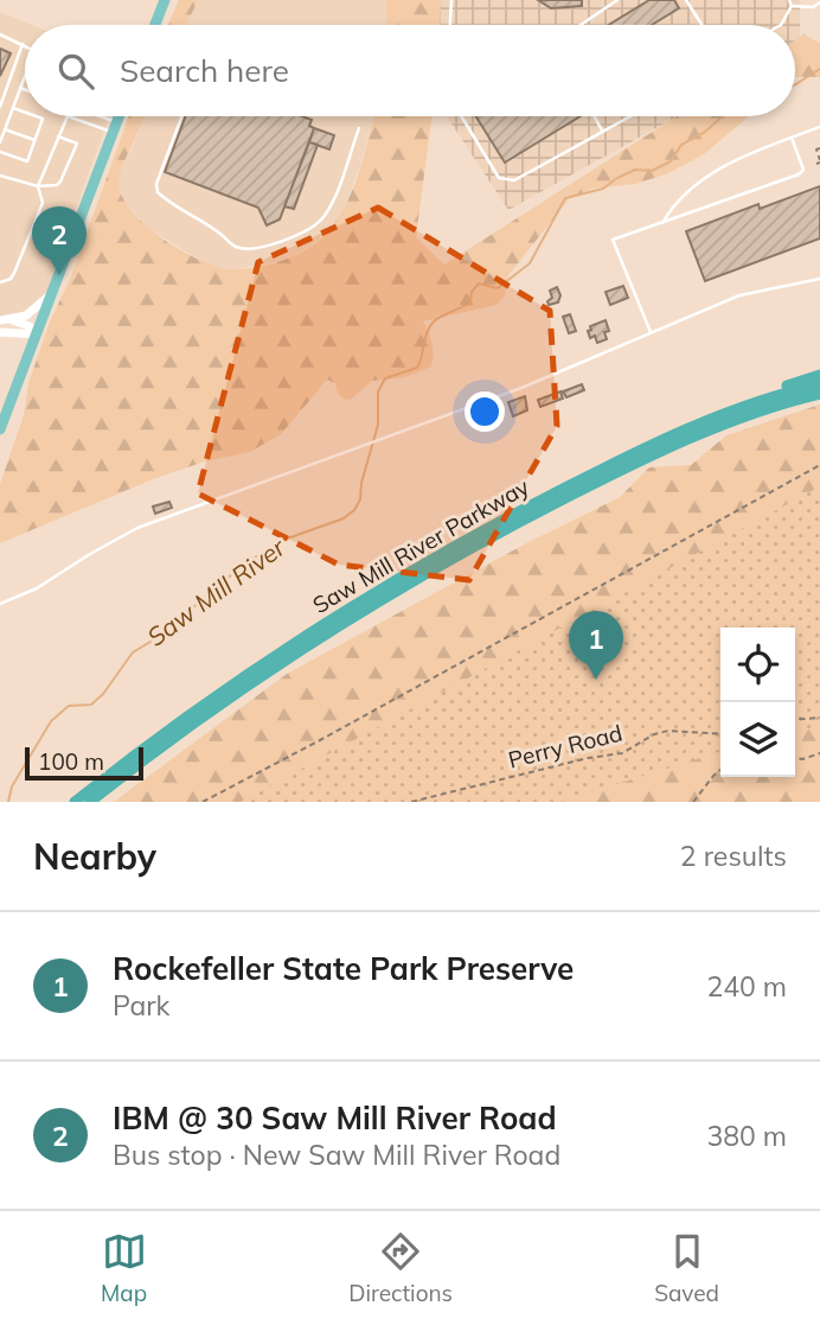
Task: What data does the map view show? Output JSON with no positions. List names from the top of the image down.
{
  "streets": {
    "highway": ["Saw Mill River Parkway"],
    "path": ["Perry Road"]
  },
  "water": ["Saw Mill River"],
  "scale_bar": "100 m",
  "page": {
    "search": "Search here",
    "pins": ["2", "1"],
    "scale": "100 m",
    "heading": ["Nearby", "2 results"],
    "list": [
      {
        "mark": "1",
        "name": "Rockefeller State Park Preserve",
        "note": "Park",
        "value": "240 m"
      },
      {
        "mark": "2",
        "name": "IBM @ 30 Saw Mill River Road",
        "note": "Bus stop · New Saw Mill River Road",
        "value": "380 m"
      }
    ],
    "nav": ["Map", "Directions", "Saved"]
  }
}
